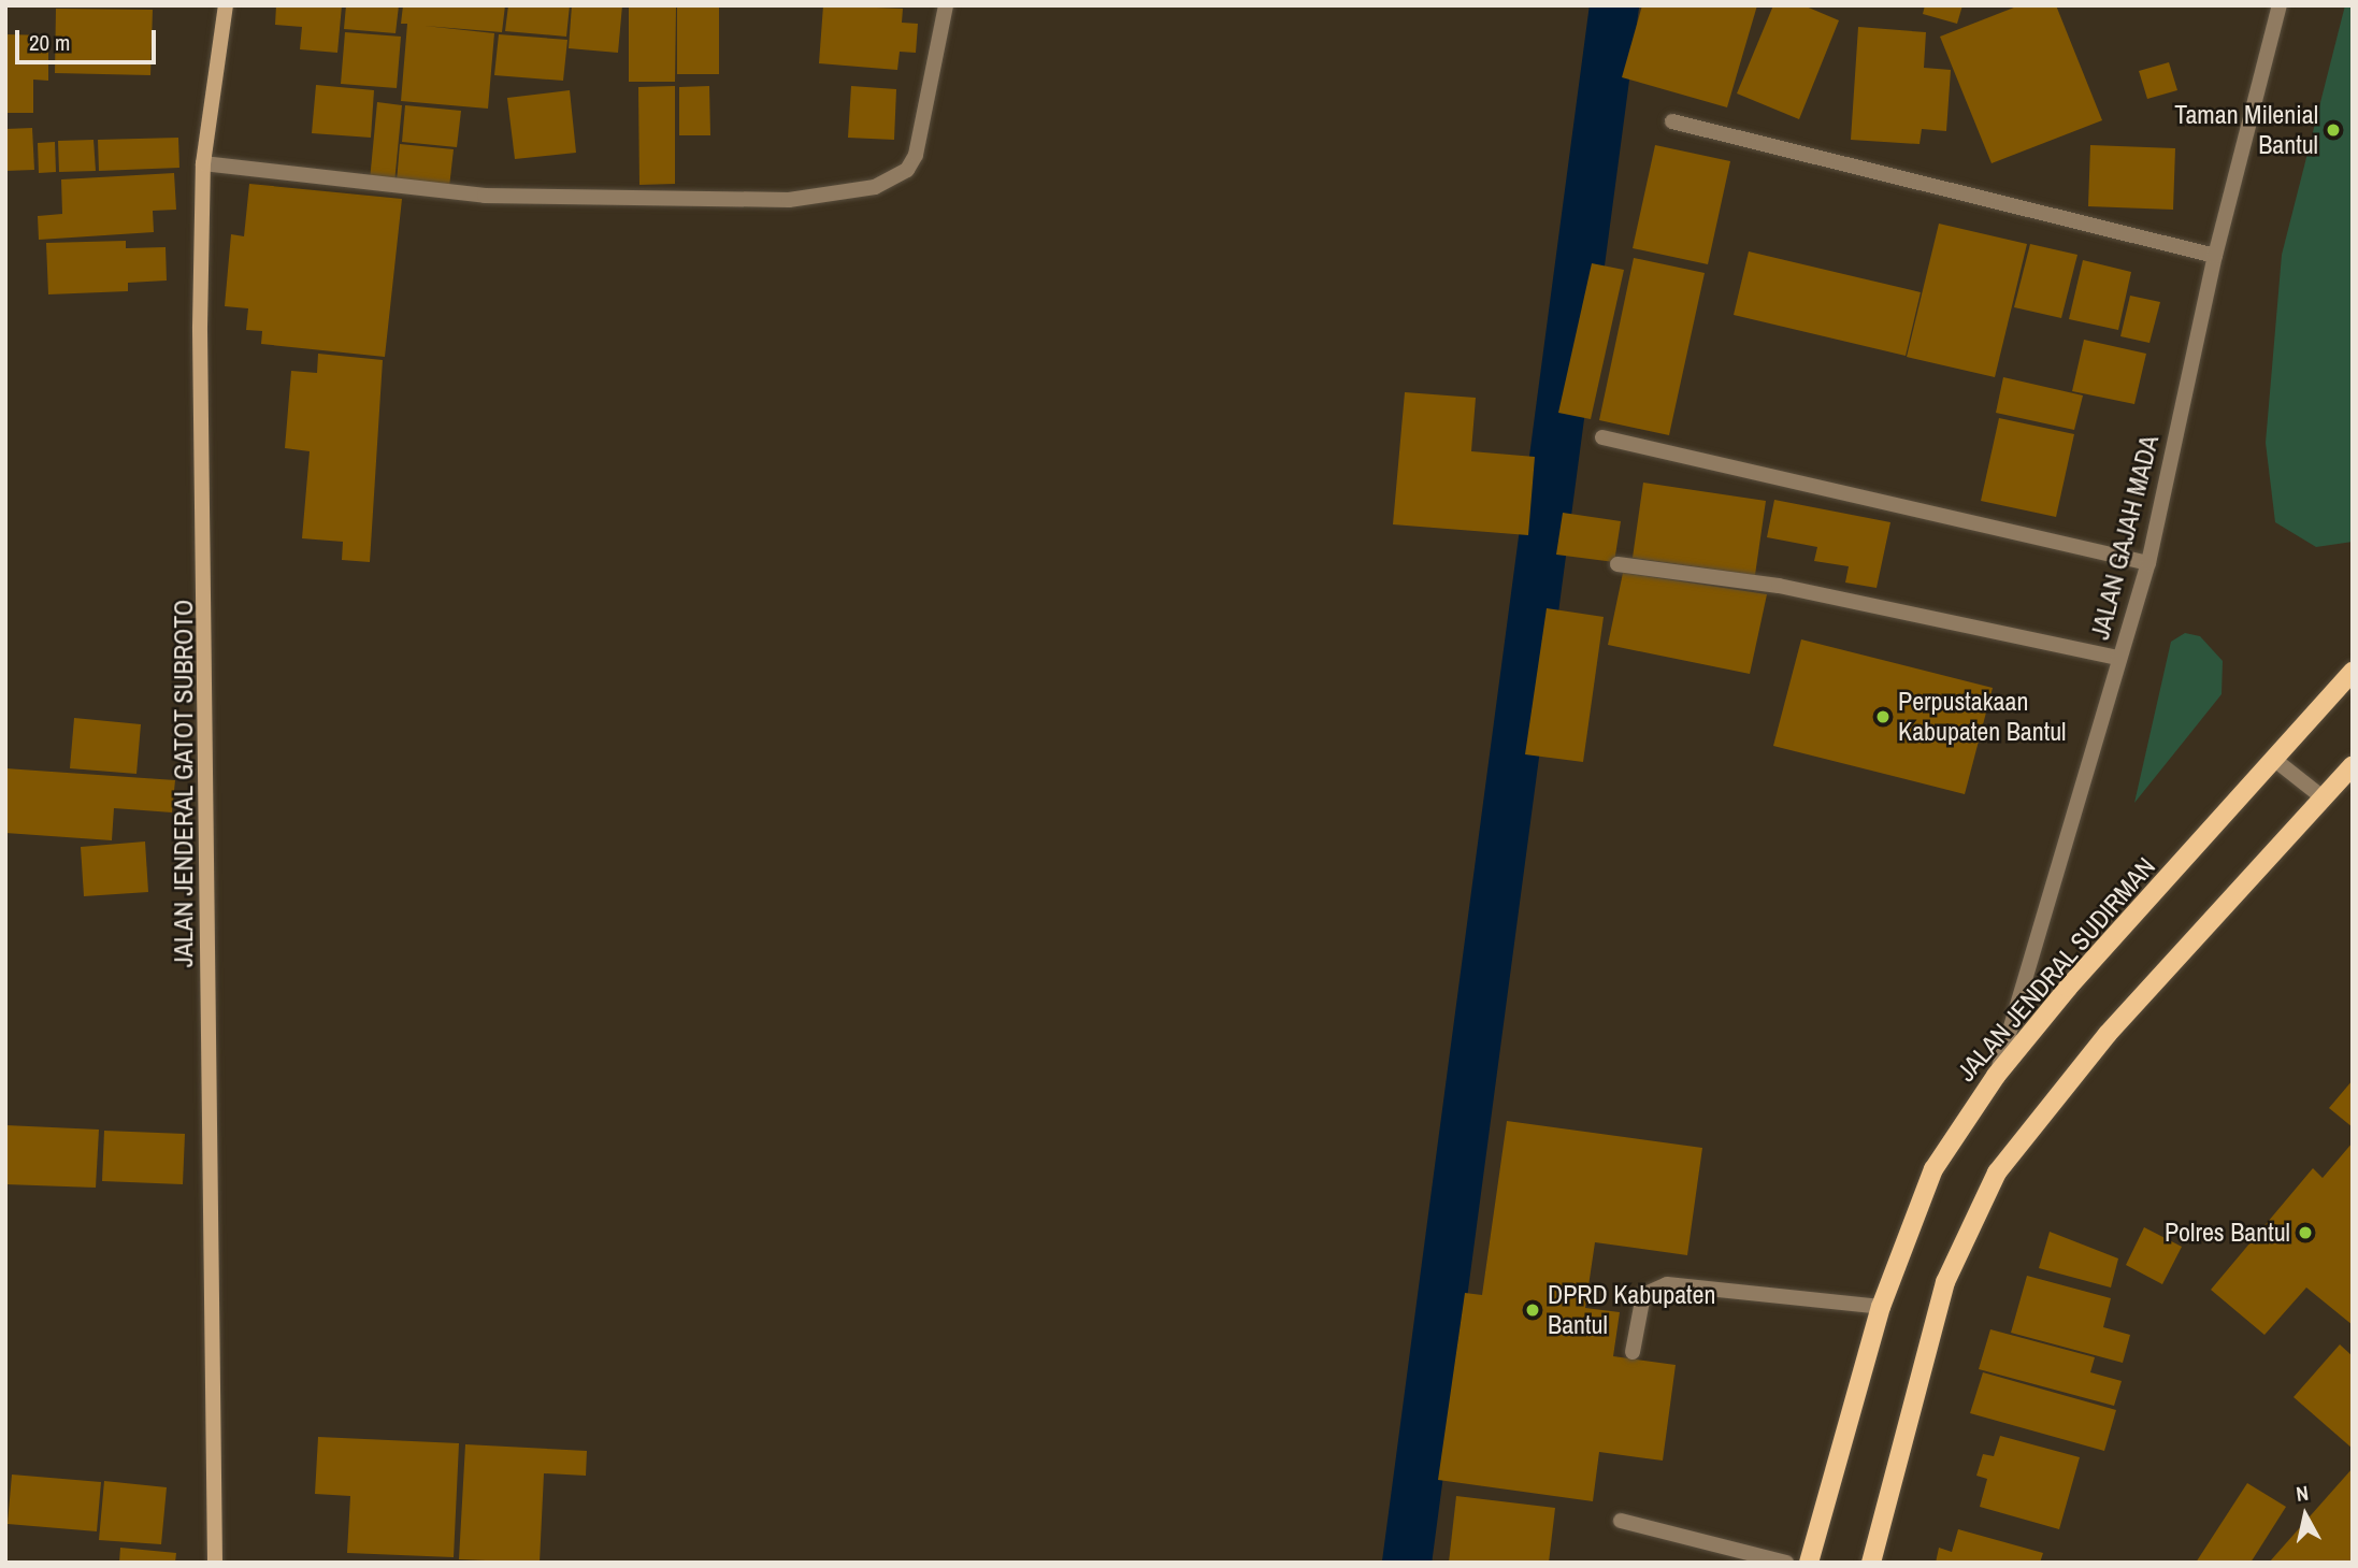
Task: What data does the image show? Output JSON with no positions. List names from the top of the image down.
{
  "streets": {
    "main road": ["JALAN JENDERAL GATOT SUBROTO", "JALAN JENDRAL SUDIRMAN"],
    "street": ["JALAN GAJAH MADA"]
  },
  "crossings": [
    ["JALAN GAJAH MADA", "JALAN JENDRAL SUDIRMAN"]
  ],
  "places": [
    "Taman Milenial Bantul",
    "Perpustakaan Kabupaten Bantul",
    "Polres Bantul",
    "DPRD Kabupaten Bantul"
  ],
  "scale_bar": "20 m",
  "north": "top"
}
